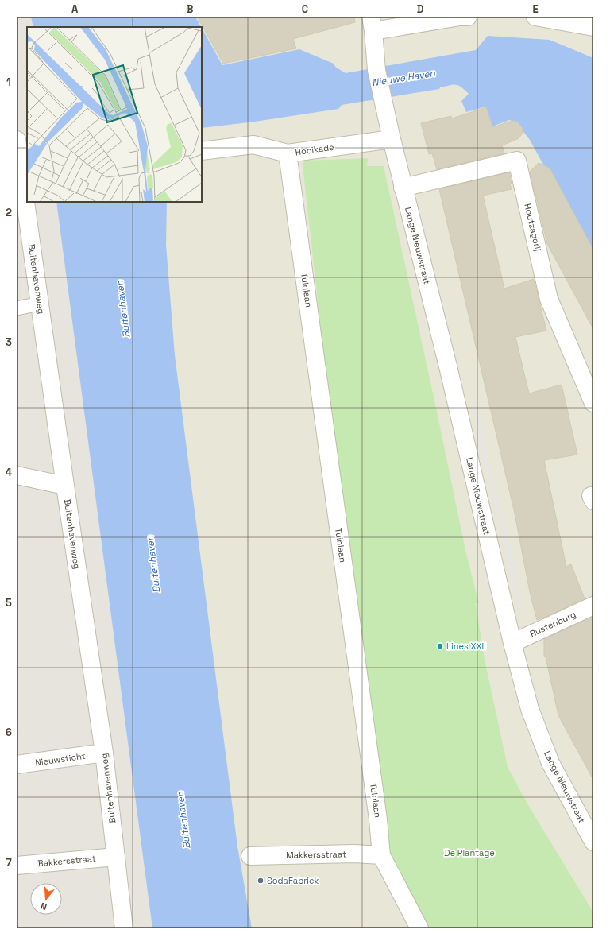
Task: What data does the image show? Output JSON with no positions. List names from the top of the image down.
{
  "streets": {
    "street": [
      "Hooikade",
      "Houtzagerij",
      "Lange Nieuwstraat",
      "Buitenhavenweg",
      "Tuinlaan",
      "Rustenburg",
      "Nieuwsticht",
      "Makkersstraat",
      "Bakkersstraat"
    ]
  },
  "crossings": [
    ["Hooikade", "Lange Nieuwstraat"],
    ["Hooikade", "Tuinlaan"],
    ["Houtzagerij", "Lange Nieuwstraat"],
    ["Lange Nieuwstraat", "Rustenburg"],
    ["Buitenhavenweg", "Nieuwsticht"],
    ["Buitenhavenweg", "Bakkersstraat"],
    ["Tuinlaan", "Makkersstraat"]
  ],
  "water": ["Nieuwe Haven", "Buitenhaven"],
  "parks": ["De Plantage"],
  "places": ["Lines XXII", "SodaFabriek"],
  "north": "bottom",
  "grid": {
    "columns": [
      "A",
      "B",
      "C",
      "D",
      "E"
    ],
    "rows": [
      "1",
      "2",
      "3",
      "4",
      "5",
      "6",
      "7"
    ]
  }
}
